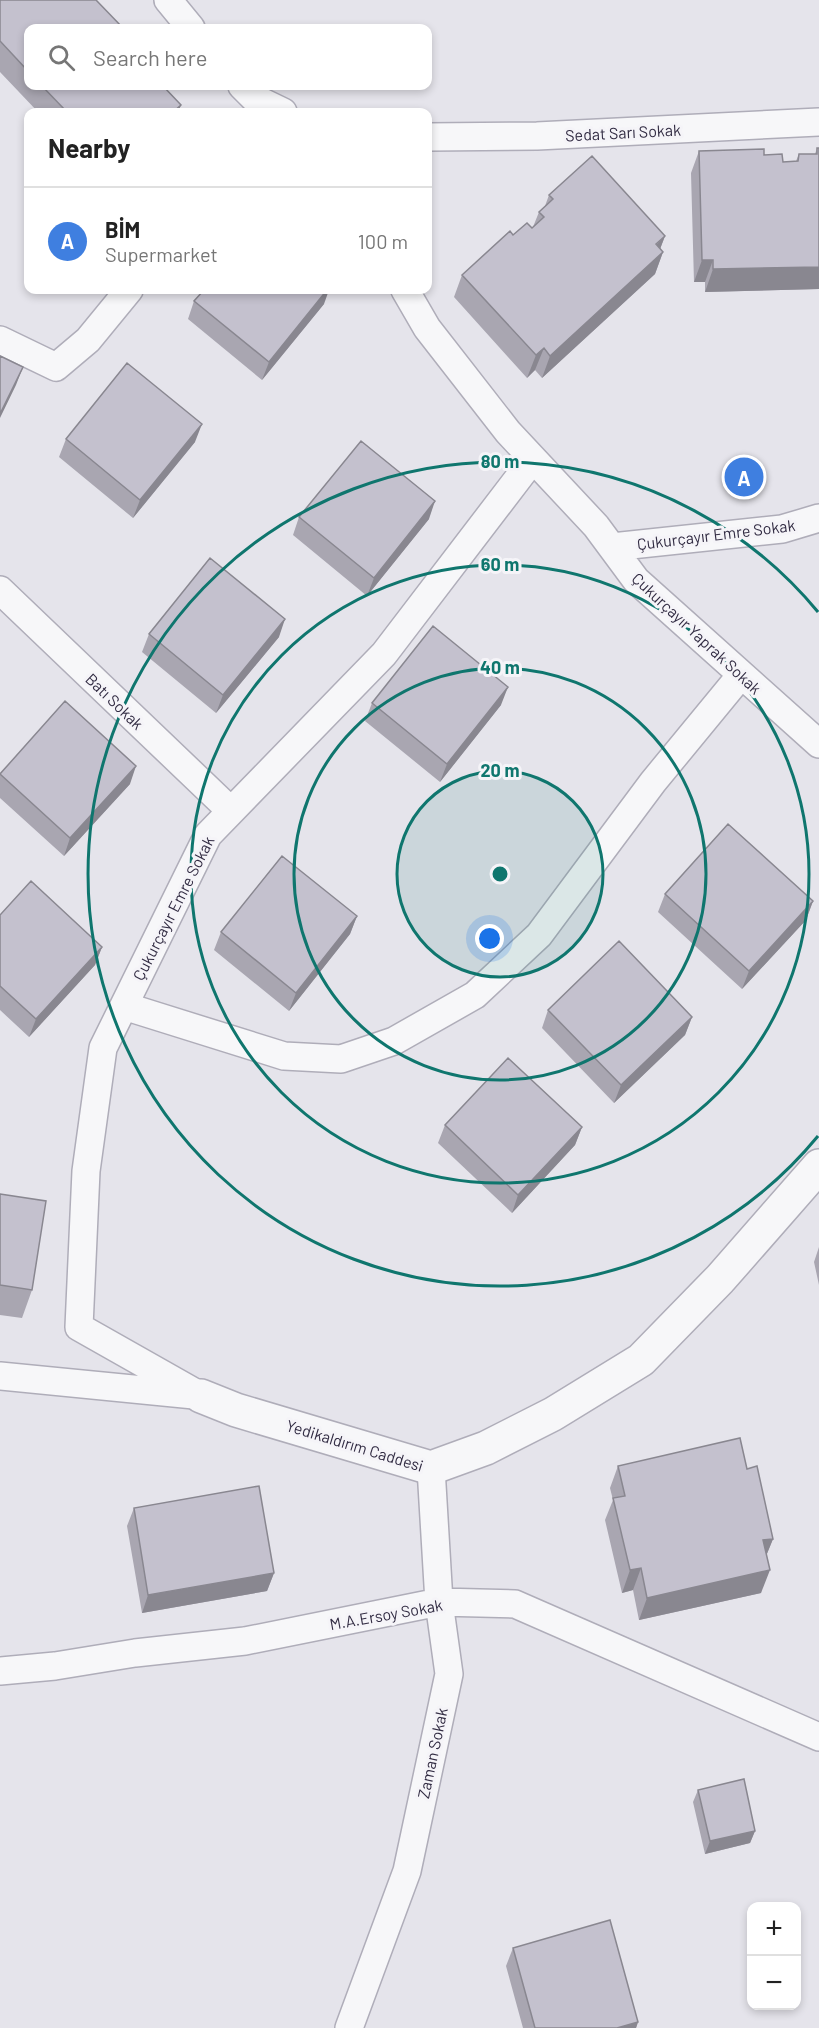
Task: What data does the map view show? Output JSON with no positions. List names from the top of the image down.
{
  "streets": {
    "street": [
      "Sedat Sarı Sokak",
      "Çukurçayır Emre Sokak",
      "Çukurçayır Yaprak Sokak",
      "Batı Sokak",
      "Yedikaldırım Caddesi",
      "M.A.Ersoy Sokak",
      "Zaman Sokak"
    ]
  },
  "crossings": [
    ["Çukurçayır Emre Sokak", "Çukurçayır Yaprak Sokak"],
    ["Çukurçayır Emre Sokak", "Batı Sokak"],
    ["Çukurçayır Emre Sokak", "Yedikaldırım Caddesi"],
    ["Yedikaldırım Caddesi", "Zaman Sokak"],
    ["M.A.Ersoy Sokak", "Zaman Sokak"]
  ],
  "page": {
    "search": "Search here",
    "heading": "Nearby",
    "list": [
      {
        "mark": "A",
        "name": "BİM",
        "note": "Supermarket",
        "value": "100 m"
      }
    ],
    "pins": "A",
    "map_buttons": ["+", "−"]
  },
  "rings": [
    "80 m",
    "60 m",
    "40 m",
    "20 m"
  ]
}
